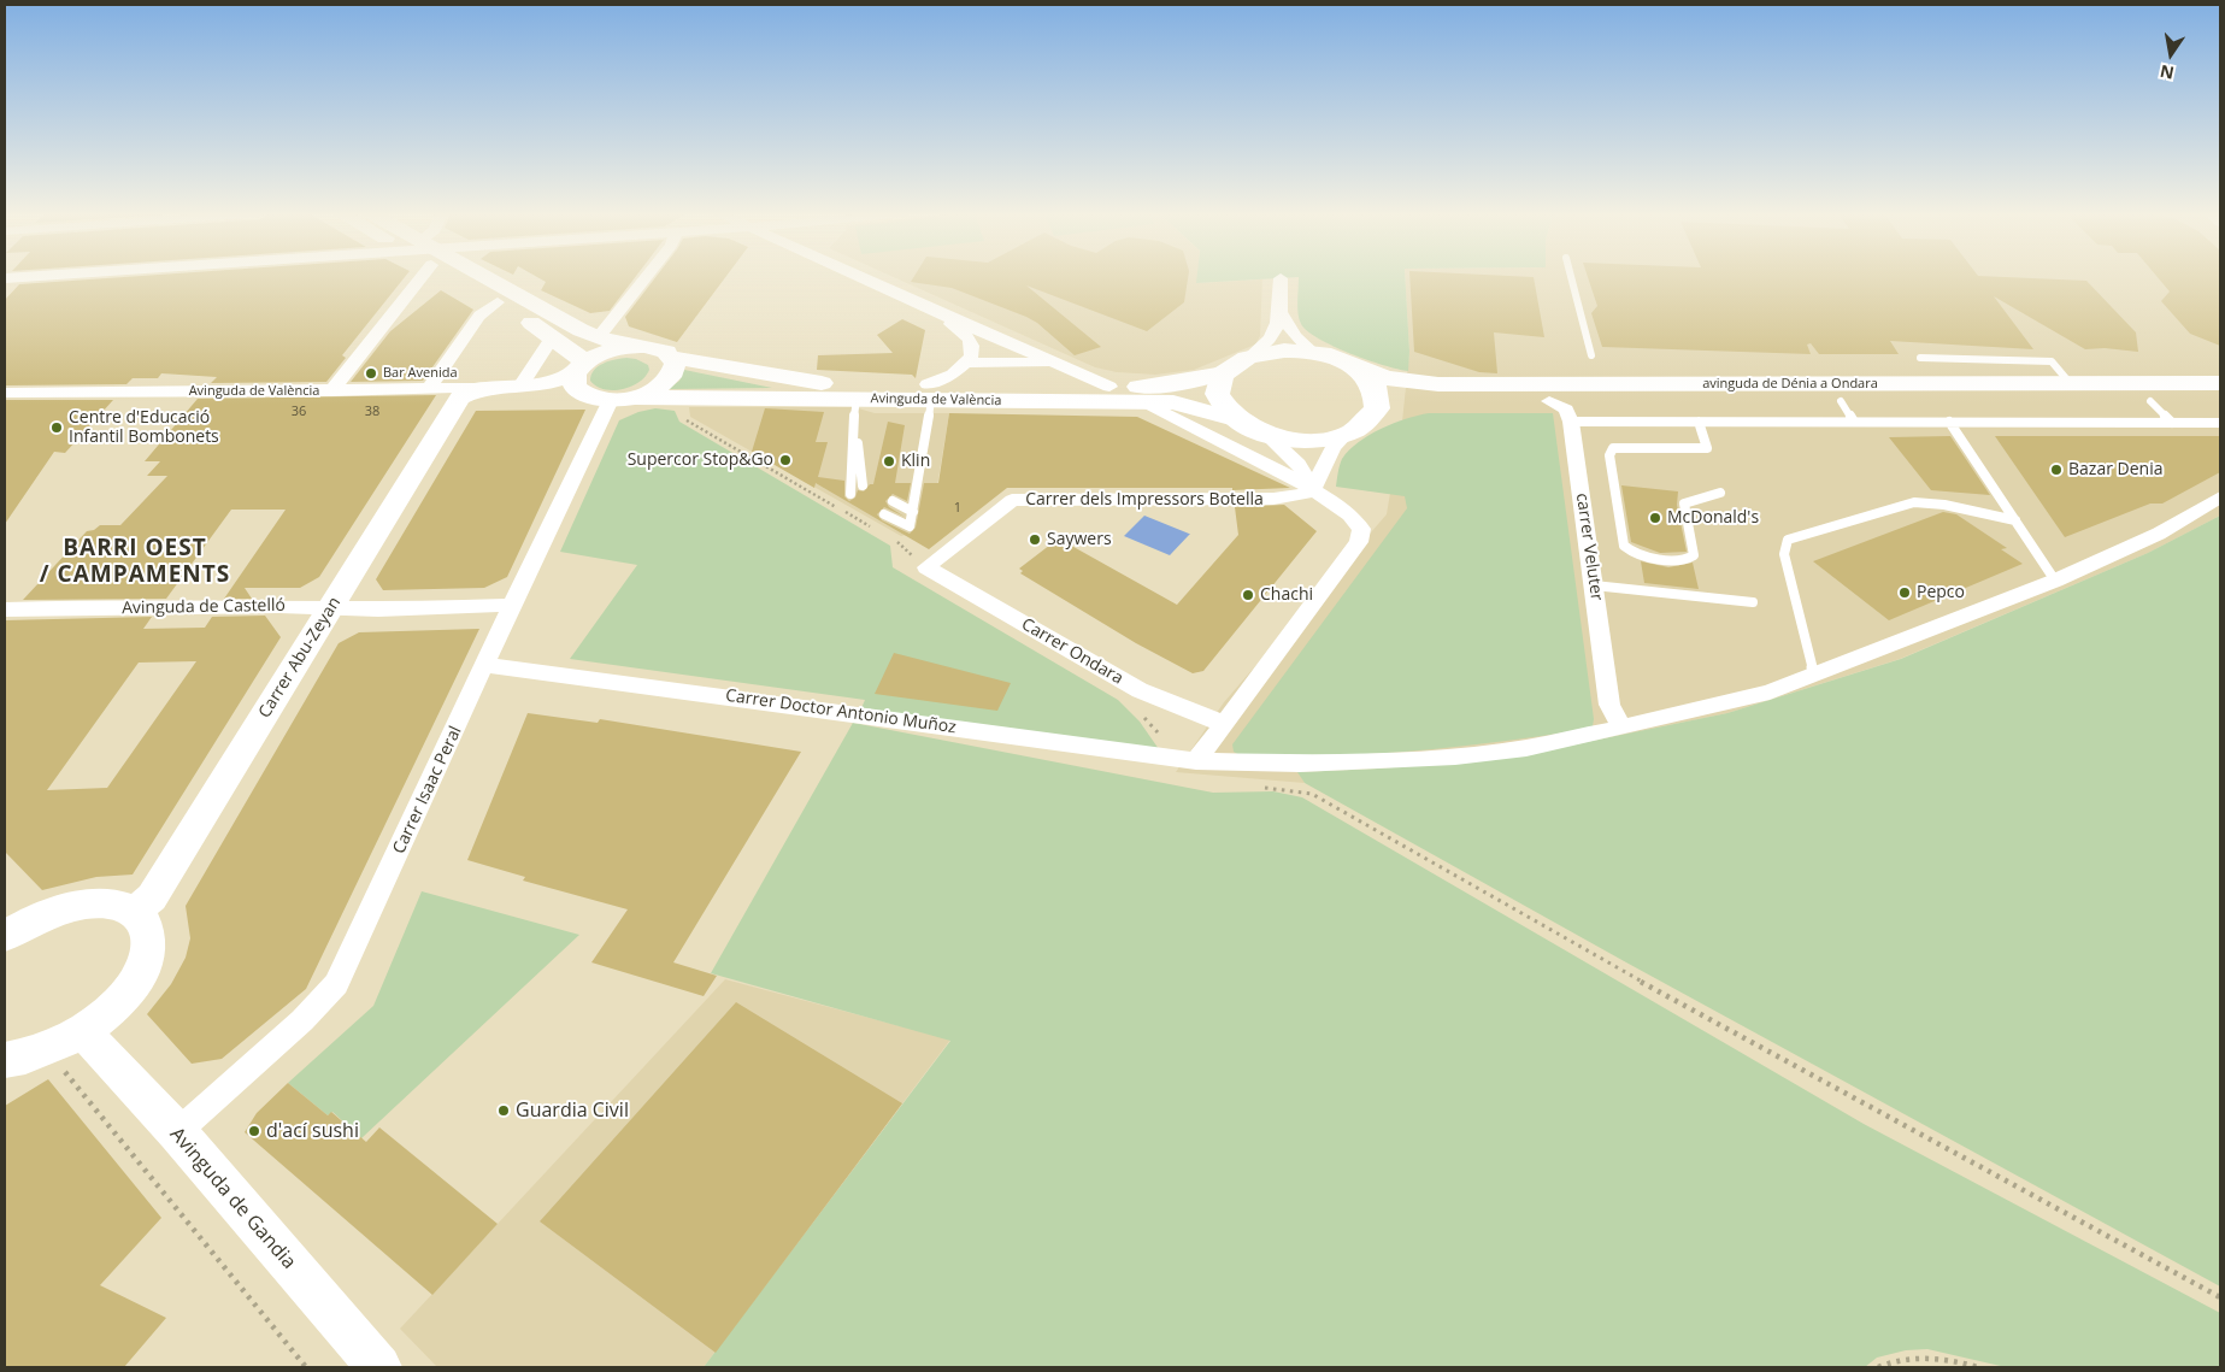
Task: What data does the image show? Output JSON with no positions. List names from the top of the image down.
{
  "streets": {
    "main road": [
      "avinguda de Dénia a Ondara",
      "Avinguda de València",
      "Carrer Abu-Zeyan",
      "Avinguda de Gandia"
    ],
    "street": [
      "Carrer dels Impressors Botella",
      "carrer Veluter",
      "Avinguda de Castelló",
      "Carrer Ondara",
      "Carrer Doctor Antonio Muñoz",
      "Carrer Isaac Peral"
    ]
  },
  "crossings": [
    ["avinguda de Dénia a Ondara", "Avinguda de València"],
    ["avinguda de Dénia a Ondara", "carrer Veluter"],
    ["Avinguda de València", "Carrer Abu-Zeyan"],
    ["Carrer dels Impressors Botella", "Carrer Ondara"],
    ["carrer Veluter", "Carrer Doctor Antonio Muñoz"],
    ["Avinguda de Castelló", "Carrer Abu-Zeyan"],
    ["Avinguda de Castelló", "Carrer Isaac Peral"],
    ["Carrer Doctor Antonio Muñoz", "Carrer Isaac Peral"],
    ["Carrer Isaac Peral", "Avinguda de Gandia"]
  ],
  "districts": ["BARRI OEST / CAMPAMENTS"],
  "places": [
    "Bar Avenida",
    "Centre d'Educació Infantil Bombonets",
    "Supercor Stop&Go",
    "Klin",
    "Bazar Denia",
    "McDonald's",
    "Saywers",
    "Pepco",
    "Chachi",
    "Guardia Civil",
    "d'ací sushi"
  ],
  "house_numbers": ["36", "38", "1"],
  "north": "bottom"
}
